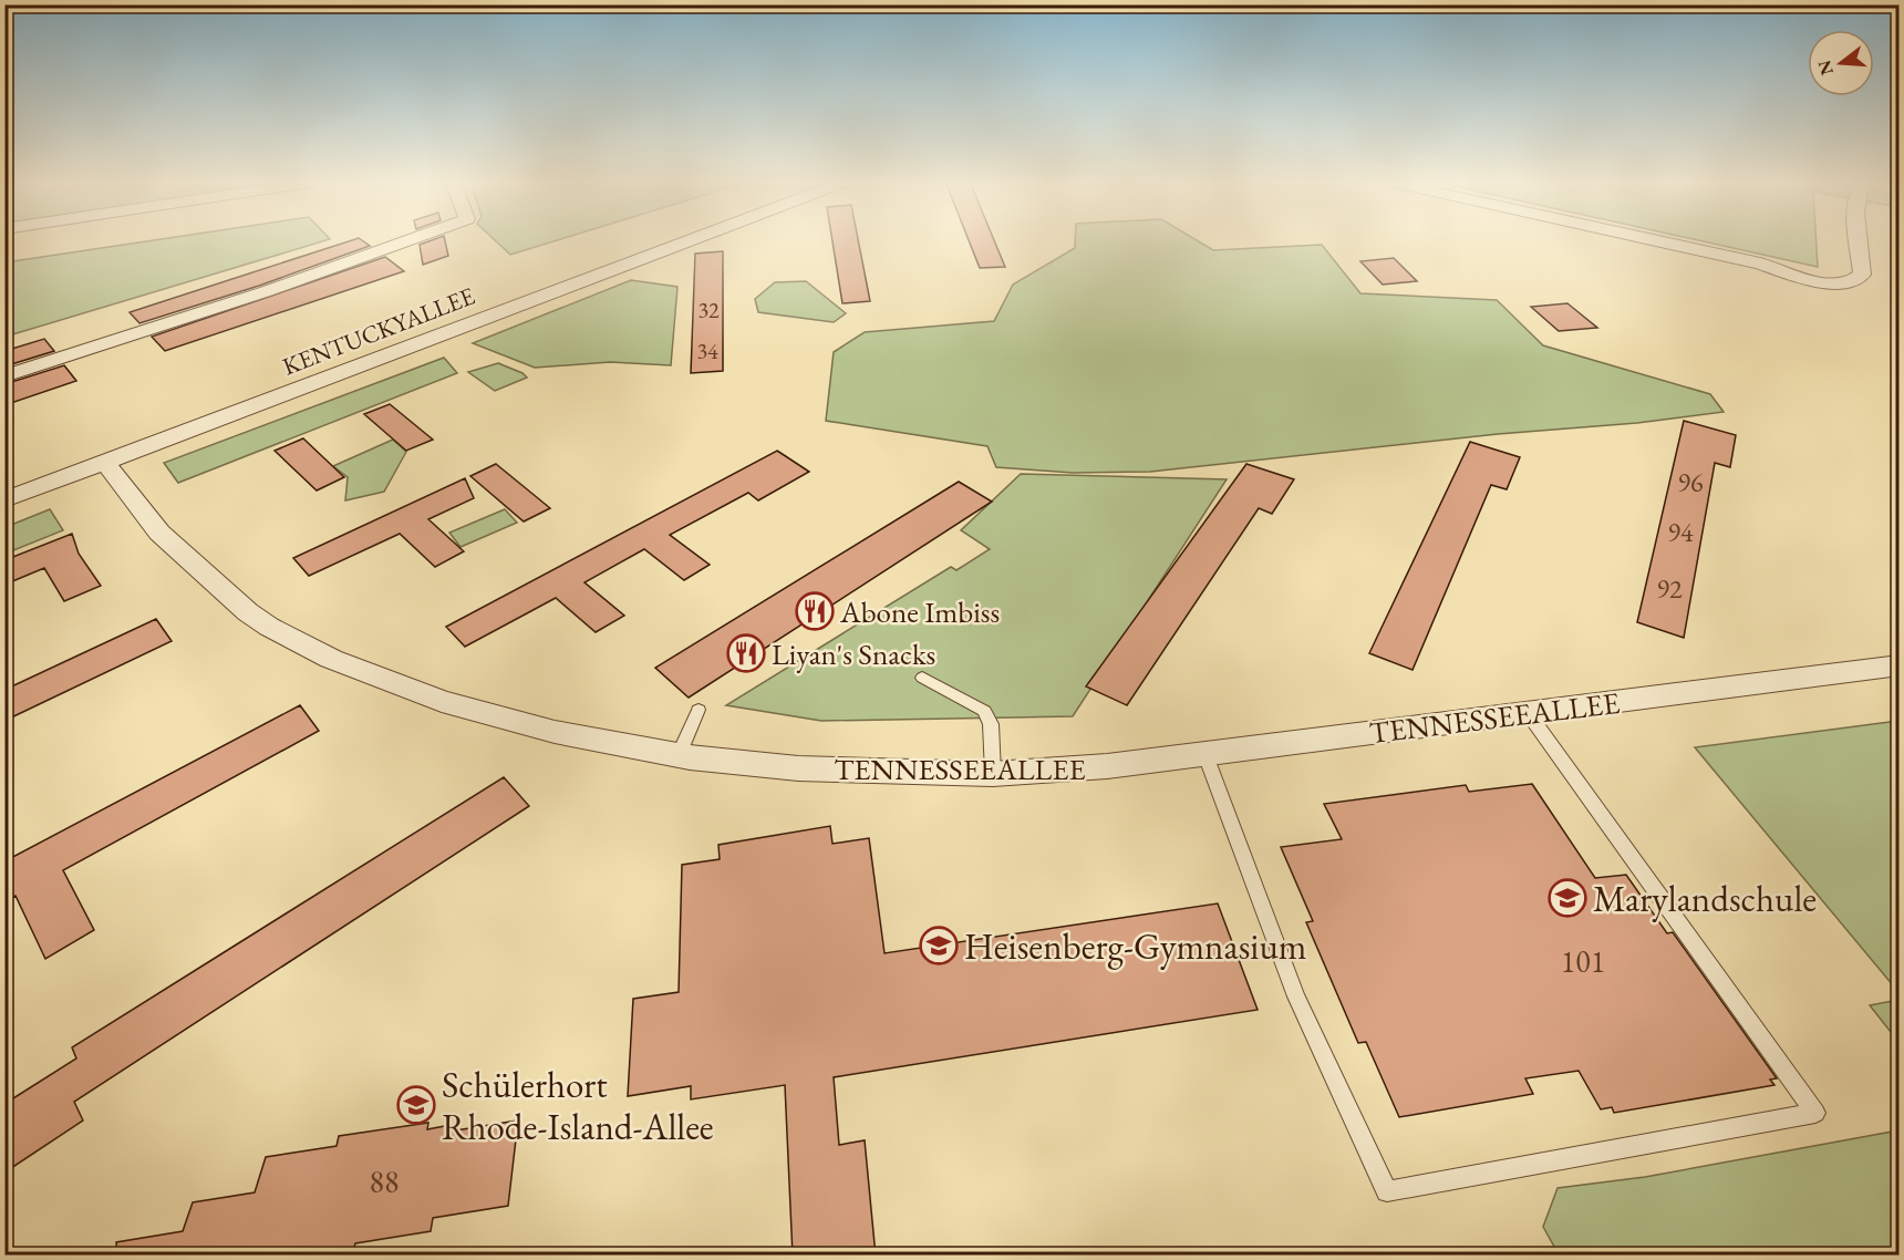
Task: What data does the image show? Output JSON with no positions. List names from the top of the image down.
{
  "streets": {
    "street": ["KENTUCKYALLEE", "TENNESSEEALLEE"]
  },
  "crossings": [
    ["KENTUCKYALLEE", "TENNESSEEALLEE"]
  ],
  "places": {
    "restaurant": ["Abone Imbiss", "Liyan's Snacks"],
    "school or university": ["Marylandschule", "Heisenberg-Gymnasium", "Schülerhort Rhode-Island-Allee"]
  },
  "house_numbers": [
    "32",
    "34",
    "96",
    "94",
    "92",
    "101",
    "88"
  ],
  "north": "left"
}
